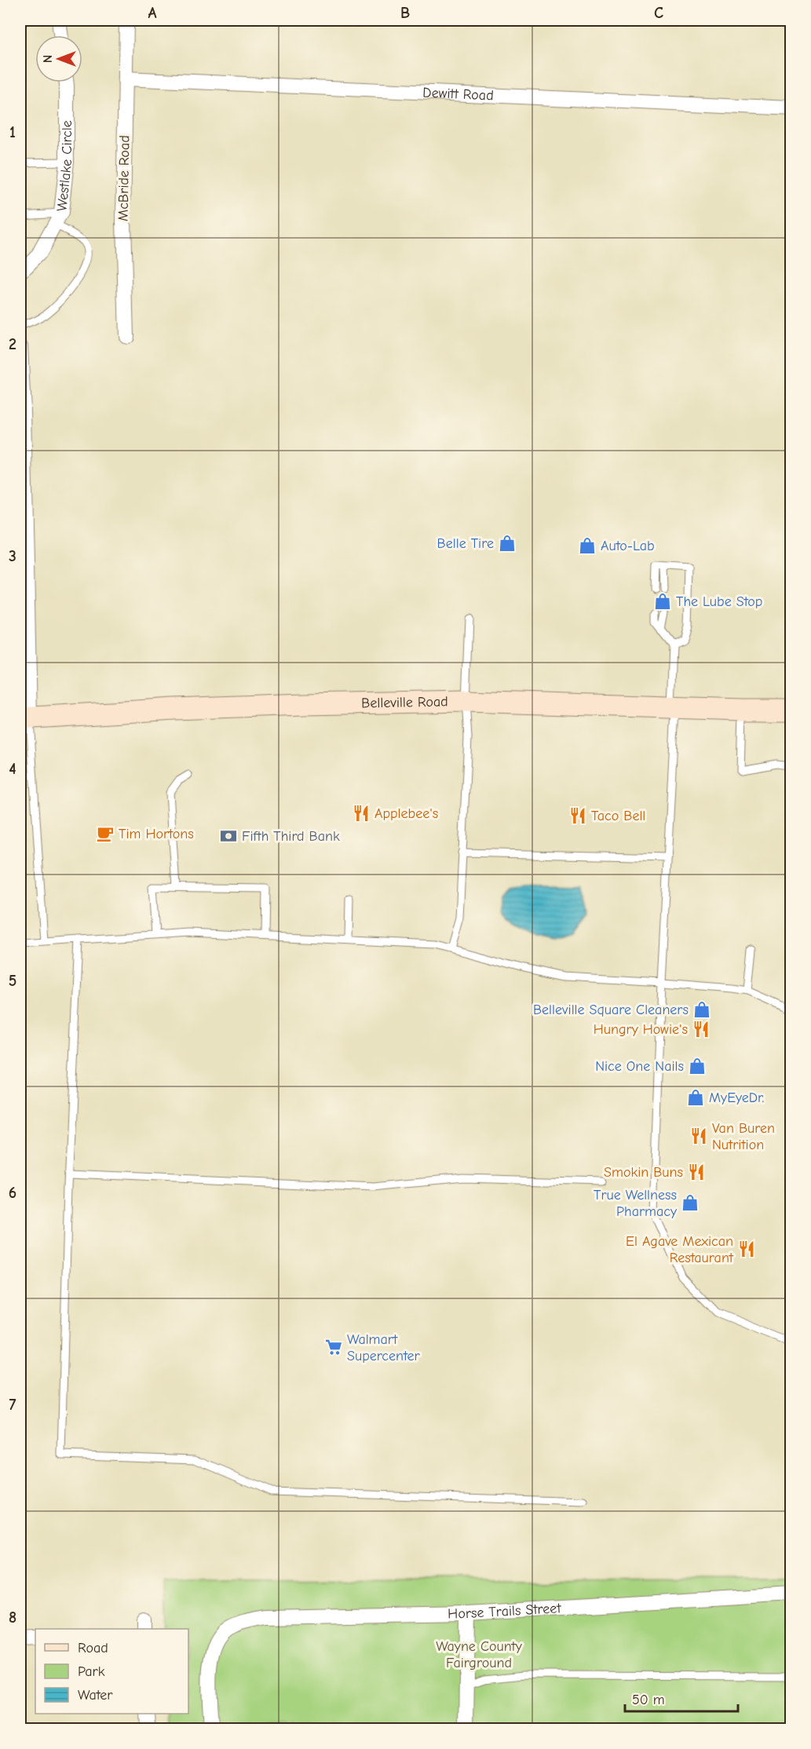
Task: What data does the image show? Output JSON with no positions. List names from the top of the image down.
{
  "streets": {
    "main road": ["Belleville Road"],
    "street": [
      "Dewitt Road",
      "Westlake Circle",
      "McBride Road",
      "Horse Trails Street"
    ]
  },
  "crossings": [
    ["Dewitt Road", "McBride Road"]
  ],
  "parks": ["Wayne County Fairground"],
  "places": {
    "shop": [
      "Belle Tire",
      "Auto-Lab",
      "The Lube Stop",
      "Belleville Square Cleaners",
      "Nice One Nails",
      "MyEyeDr.",
      "True Wellness Pharmacy"
    ],
    "restaurant": [
      "Applebee's",
      "Taco Bell",
      "Hungry Howie's",
      "Van Buren Nutrition",
      "Smokin Buns",
      "El Agave Mexican Restaurant"
    ],
    "cafe": ["Tim Hortons"],
    "bank": ["Fifth Third Bank"],
    "supermarket": ["Walmart Supercenter"]
  },
  "legend": ["Road", "Park", "Water"],
  "scale_bar": "50 m",
  "north": "left",
  "grid": {
    "columns": ["A", "B", "C"],
    "rows": [
      "1",
      "2",
      "3",
      "4",
      "5",
      "6",
      "7",
      "8"
    ]
  }
}
